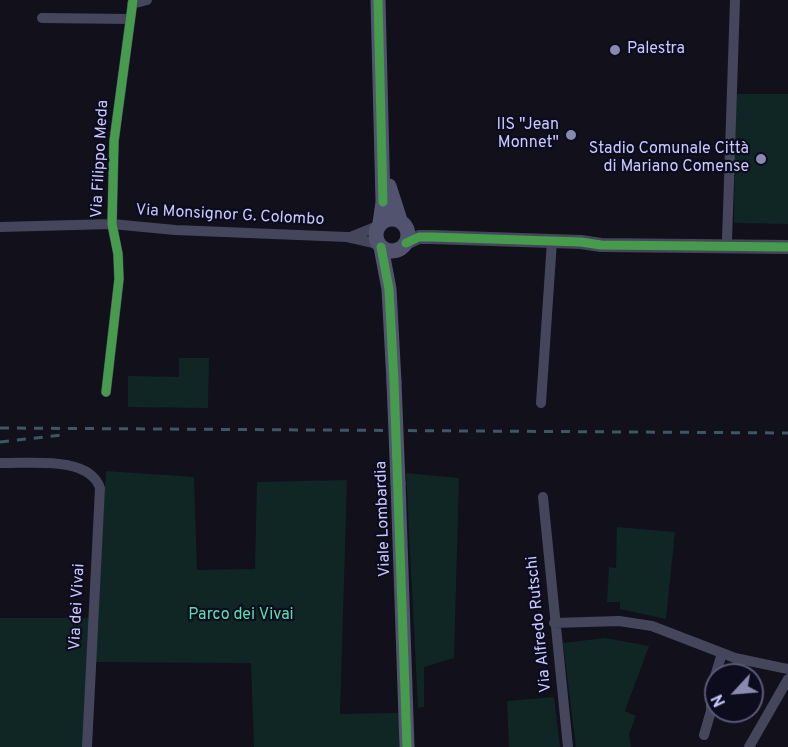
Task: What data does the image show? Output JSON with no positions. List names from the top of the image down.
{
  "streets": {
    "main road": ["Viale Lombardia"],
    "street": [
      "Via Filippo Meda",
      "Via Monsignor G. Colombo",
      "Via dei Vivai",
      "Via Alfredo Rutschi"
    ]
  },
  "crossings": [
    ["Via Filippo Meda", "Via Monsignor G. Colombo"],
    ["Via Monsignor G. Colombo", "Viale Lombardia"]
  ],
  "parks": ["Parco dei Vivai"],
  "places": ["Palestra", "IIS \"Jean Monnet\"", "Stadio Comunale Città di Mariano Comense"],
  "north": "bottom left"
}
